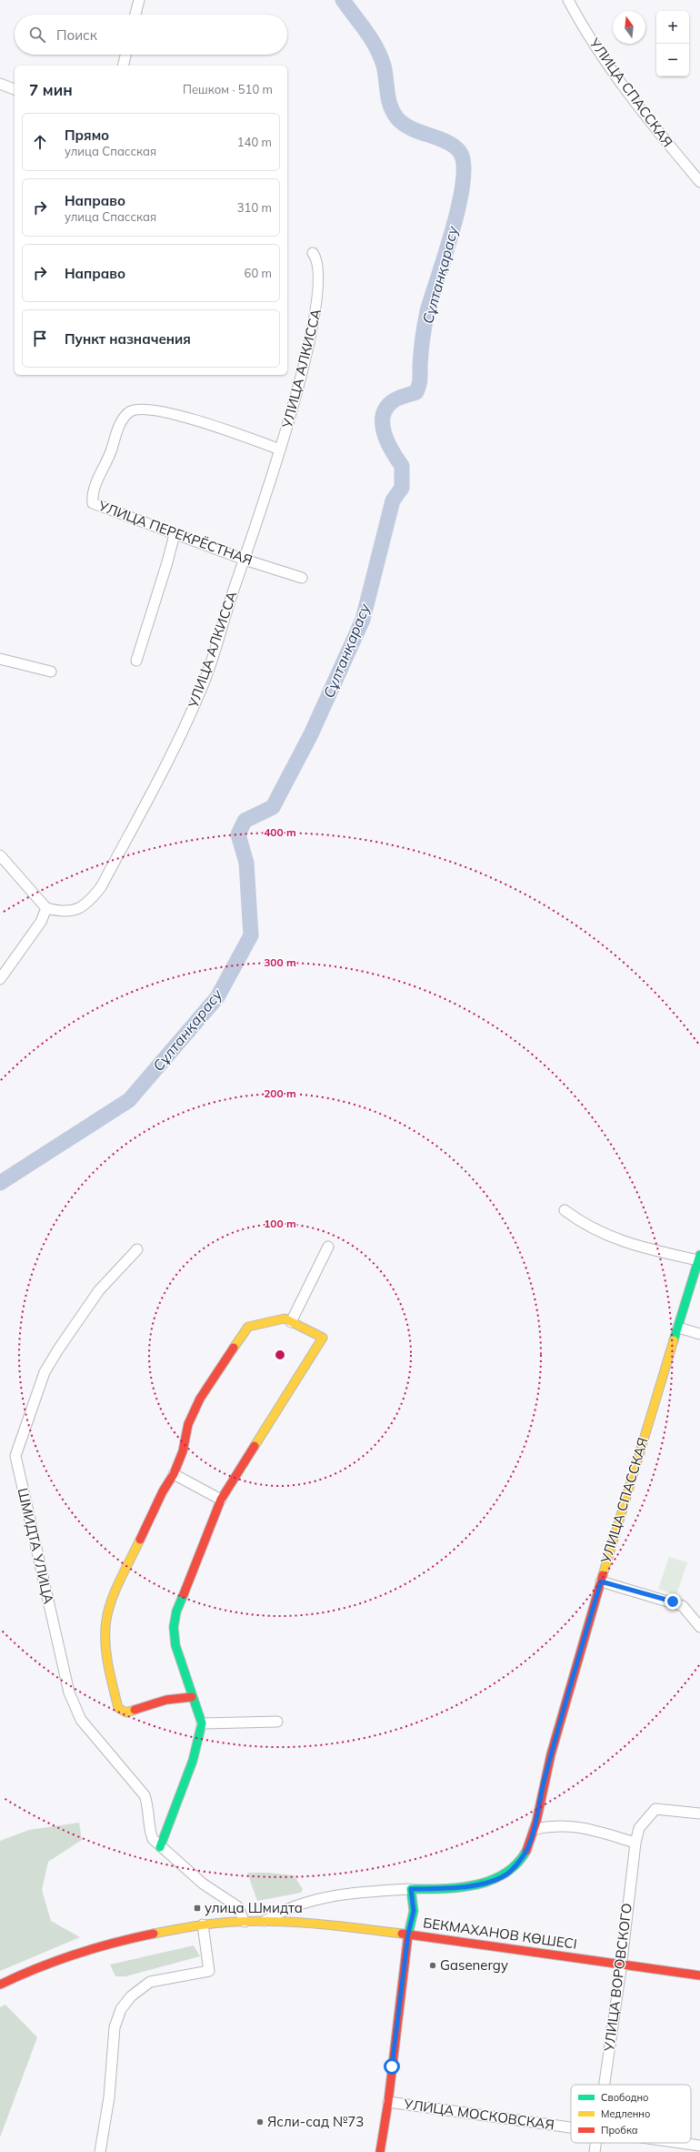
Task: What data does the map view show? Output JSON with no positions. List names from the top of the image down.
{
  "streets": {
    "street": [
      "УЛИЦА СПАССКАЯ",
      "УЛИЦА АЛКИССА",
      "УЛИЦА ПЕРЕКРЁСТНАЯ",
      "ШМИДТА УЛИЦА",
      "БЕКМАХАНОВ КӨШЕСІ",
      "УЛИЦА ВОРОВСКОГО",
      "УЛИЦА МОСКОВСКАЯ"
    ]
  },
  "crossings": [
    ["УЛИЦА АЛКИССА", "УЛИЦА ПЕРЕКРЁСТНАЯ"],
    ["БЕКМАХАНОВ КӨШЕСІ", "УЛИЦА ВОРОВСКОГО"]
  ],
  "water": ["Сұлтанқарасу"],
  "places": {
    "transit": ["улица Шмидта"],
    "other": ["Gasenergy", "Ясли-сад №73"]
  },
  "legend": ["Свободно", "Медленно", "Пробка"],
  "north": "top",
  "page": {
    "map_buttons": ["+", "−"],
    "search": "Поиск",
    "heading": ["7 мин", "Пешком · 510 m"],
    "list": [
      ["Прямо", "улица Спасская", "140 m"],
      ["Направо", "улица Спасская", "310 m"],
      ["Направо", "60 m"],
      "Пункт назначения"
    ]
  },
  "rings": [
    "400 m",
    "300 m",
    "200 m",
    "100 m"
  ]
}
